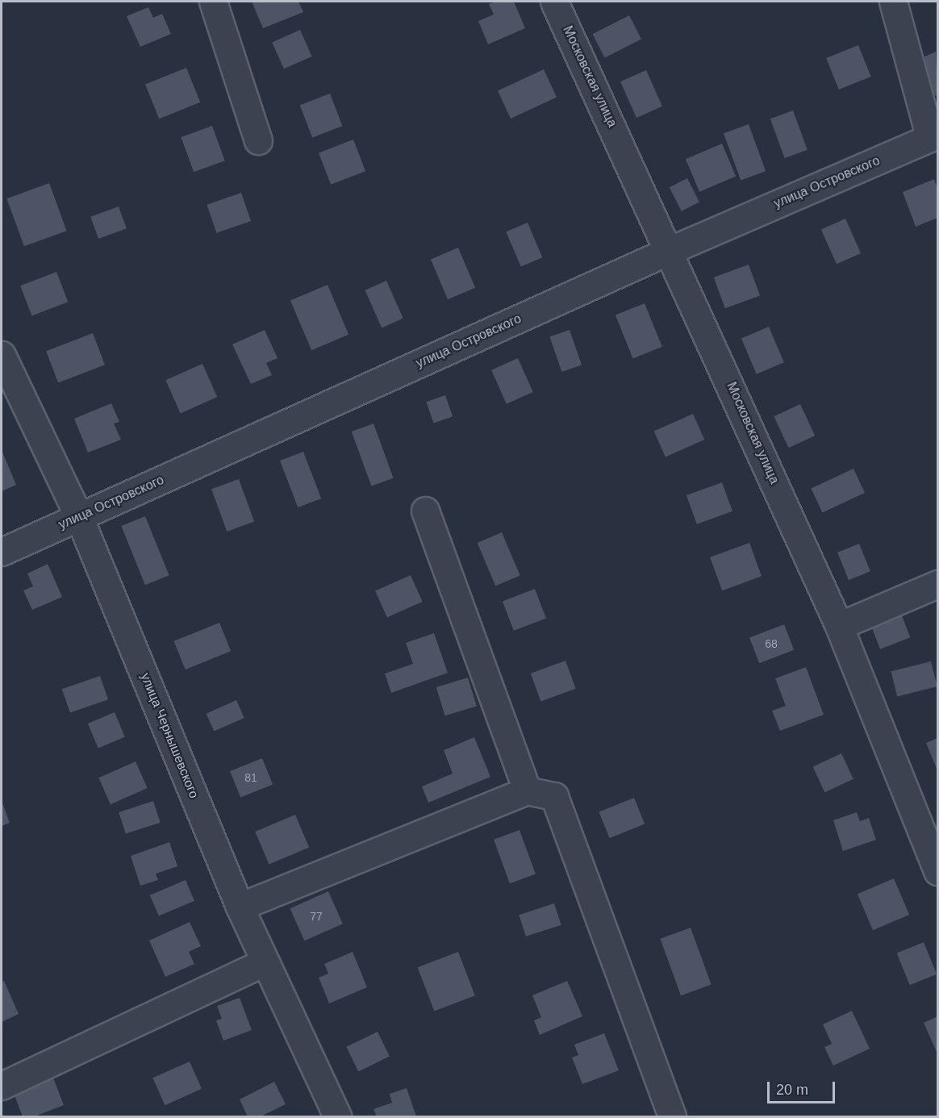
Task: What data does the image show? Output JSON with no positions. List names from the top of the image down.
{
  "streets": {
    "street": ["Московская улица", "улица Островского", "улица Чернышевского"]
  },
  "crossings": [
    ["Московская улица", "улица Островского"],
    ["улица Островского", "улица Чернышевского"]
  ],
  "house_numbers": ["68", "81", "77"],
  "scale_bar": "20 m"
}
